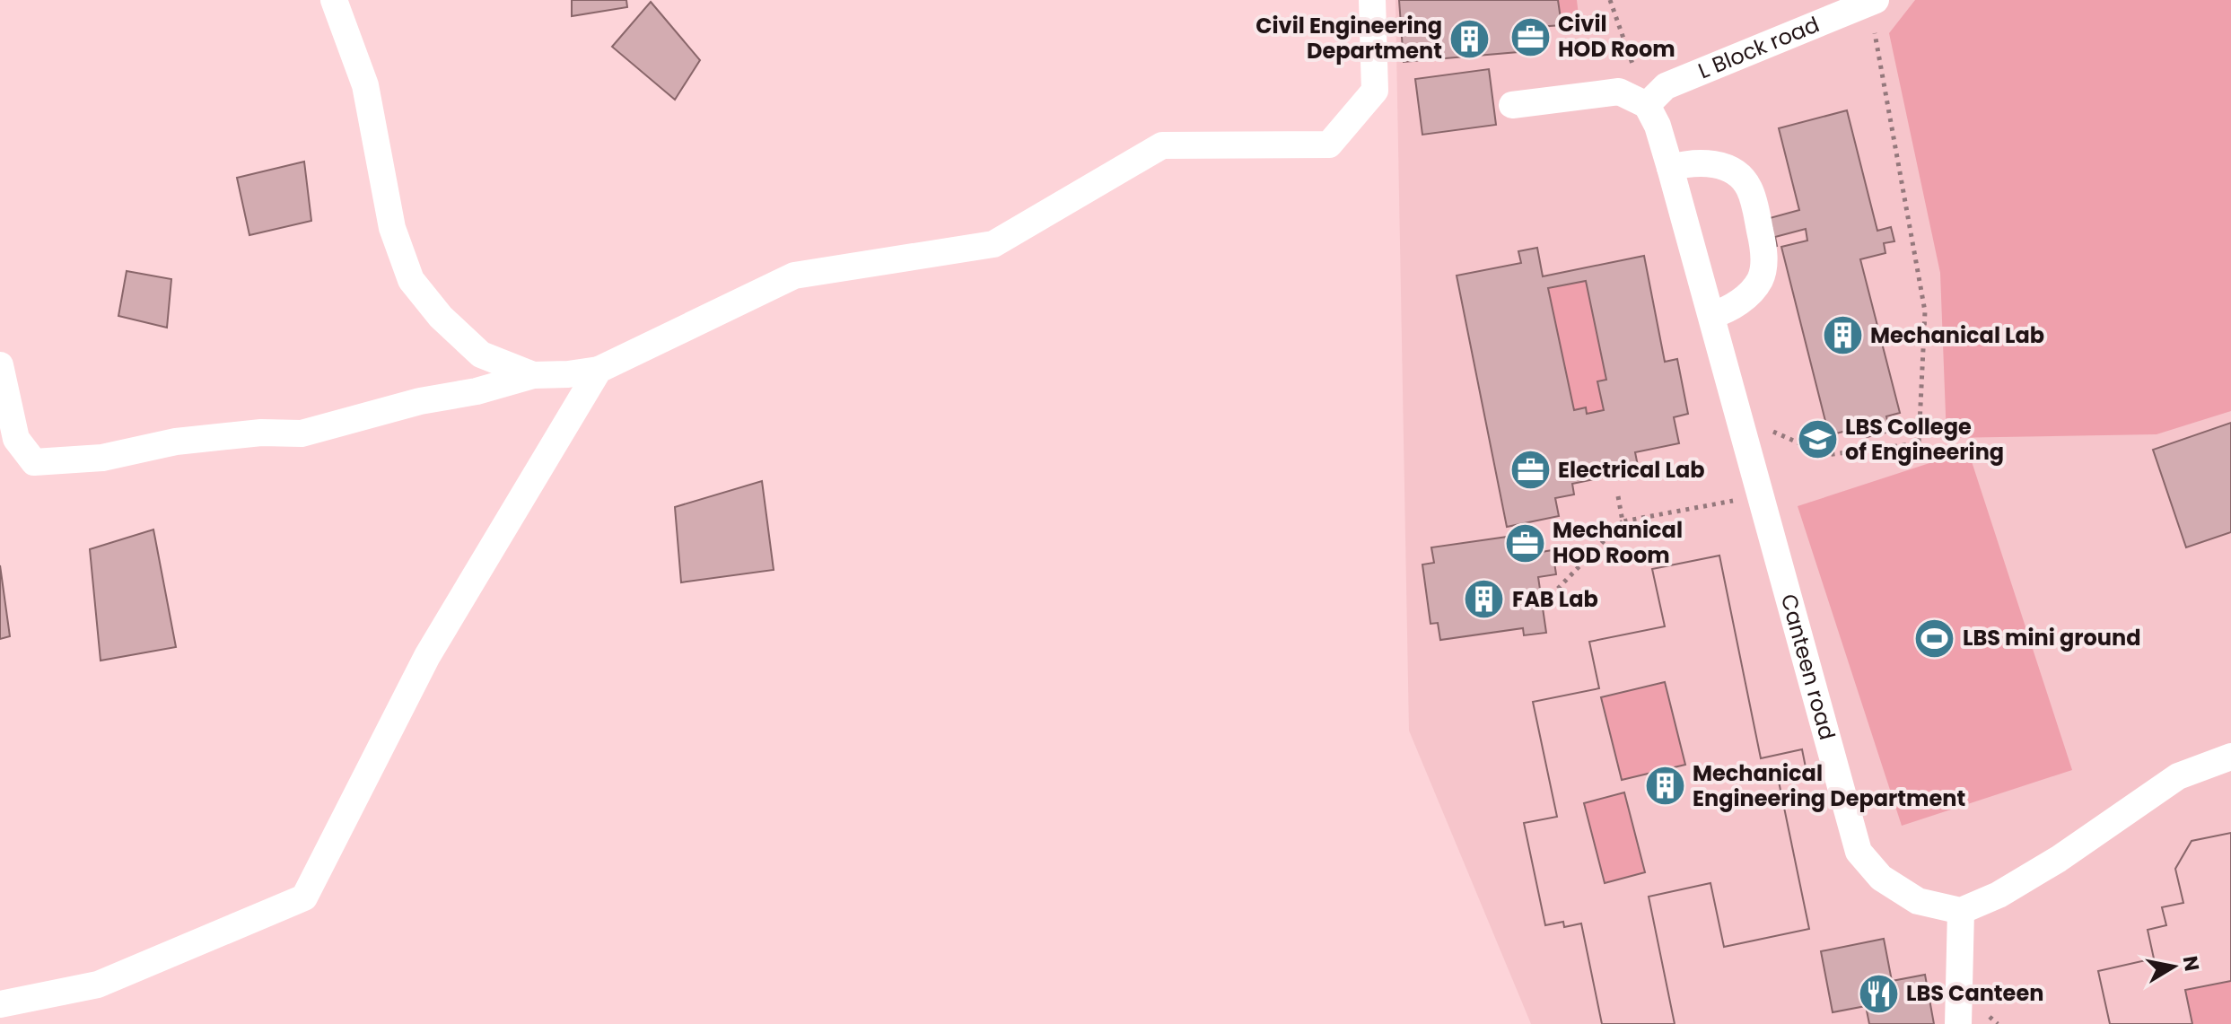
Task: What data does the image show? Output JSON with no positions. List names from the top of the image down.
{
  "streets": {
    "street": ["L Block road", "Canteen road"]
  },
  "crossings": [
    ["L Block road", "Canteen road"]
  ],
  "places": {
    "office": ["Civil HOD Room", "Electrical Lab", "Mechanical HOD Room"],
    "building": [
      "Civil Engineering Department",
      "Mechanical Lab",
      "FAB Lab",
      "Mechanical Engineering Department"
    ],
    "school or university": ["LBS College of Engineering"],
    "sports": ["LBS mini ground"],
    "restaurant": ["LBS Canteen"]
  },
  "north": "right"
}
